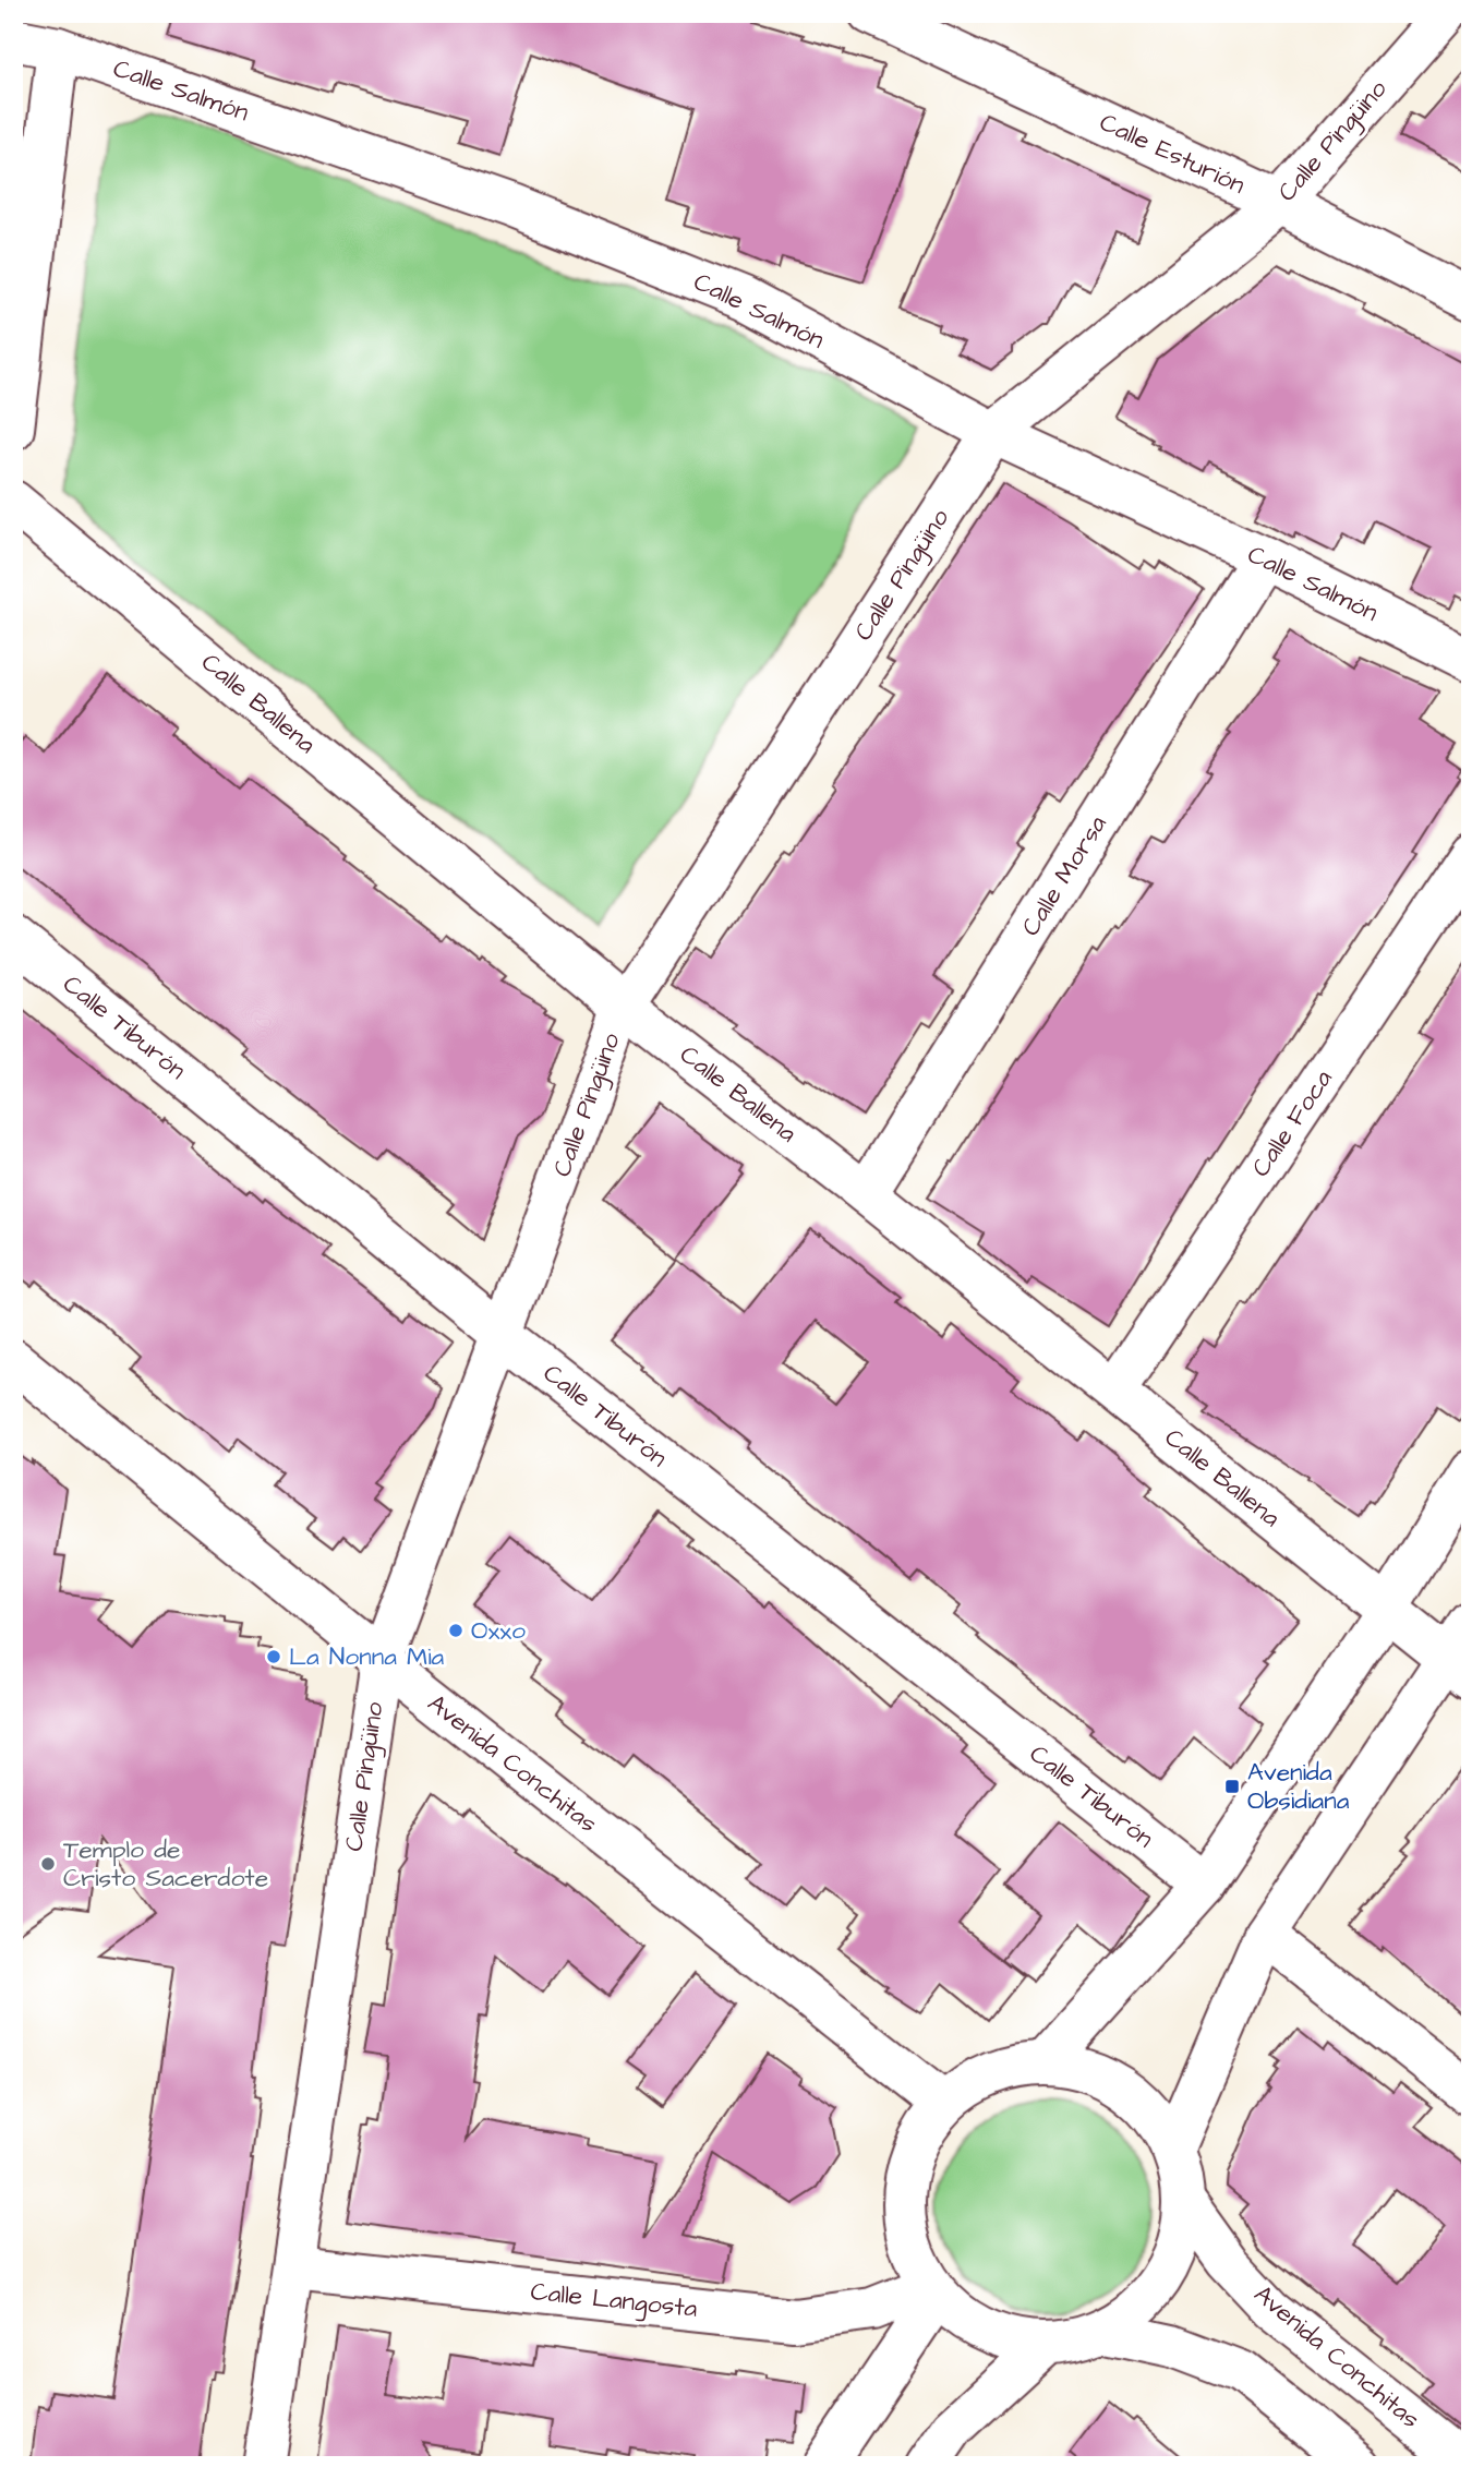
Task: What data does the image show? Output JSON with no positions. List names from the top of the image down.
{
  "streets": {
    "street": [
      "Calle Salmón",
      "Calle Pingüino",
      "Calle Esturión",
      "Calle Ballena",
      "Calle Morsa",
      "Calle Tiburón",
      "Calle Foca",
      "Avenida Conchitas",
      "Calle Langosta"
    ]
  },
  "crossings": [
    ["Calle Salmón", "Calle Pingüino"],
    ["Calle Salmón", "Calle Morsa"],
    ["Calle Pingüino", "Calle Esturión"],
    ["Calle Pingüino", "Calle Ballena"],
    ["Calle Pingüino", "Calle Tiburón"],
    ["Calle Pingüino", "Avenida Conchitas"],
    ["Calle Pingüino", "Calle Langosta"],
    ["Calle Ballena", "Calle Morsa"],
    ["Calle Ballena", "Calle Foca"]
  ],
  "places": {
    "other": ["Oxxo", "La Nonna Mia", "Templo de Cristo Sacerdote"],
    "transit": ["Avenida Obsidiana"]
  }
}
